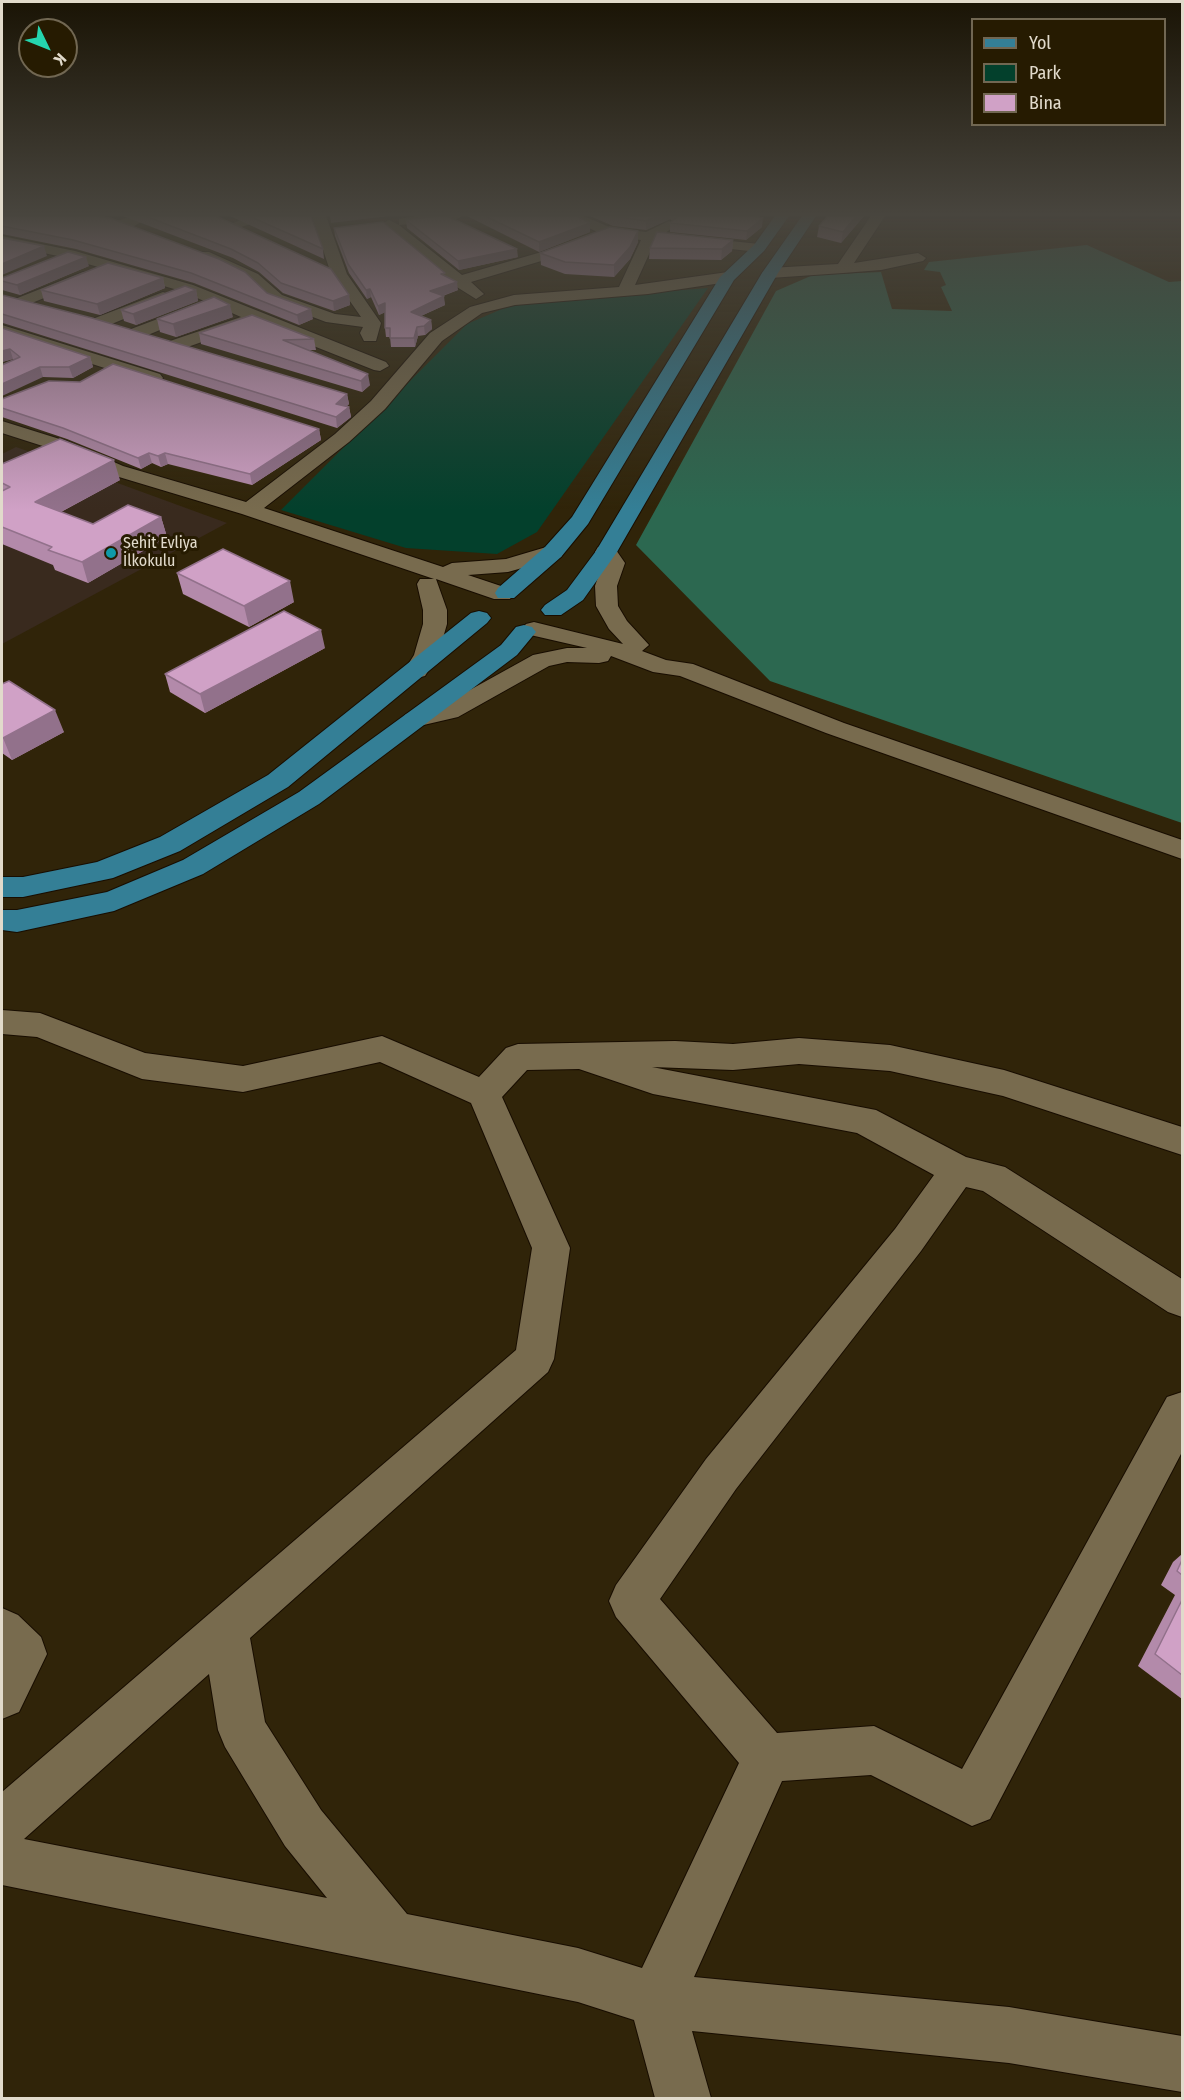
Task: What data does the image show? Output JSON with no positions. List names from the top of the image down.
{
  "places": ["Şehit Evliya İlkokulu"],
  "legend": ["Yol", "Park", "Bina"],
  "north": "bottom right"
}
